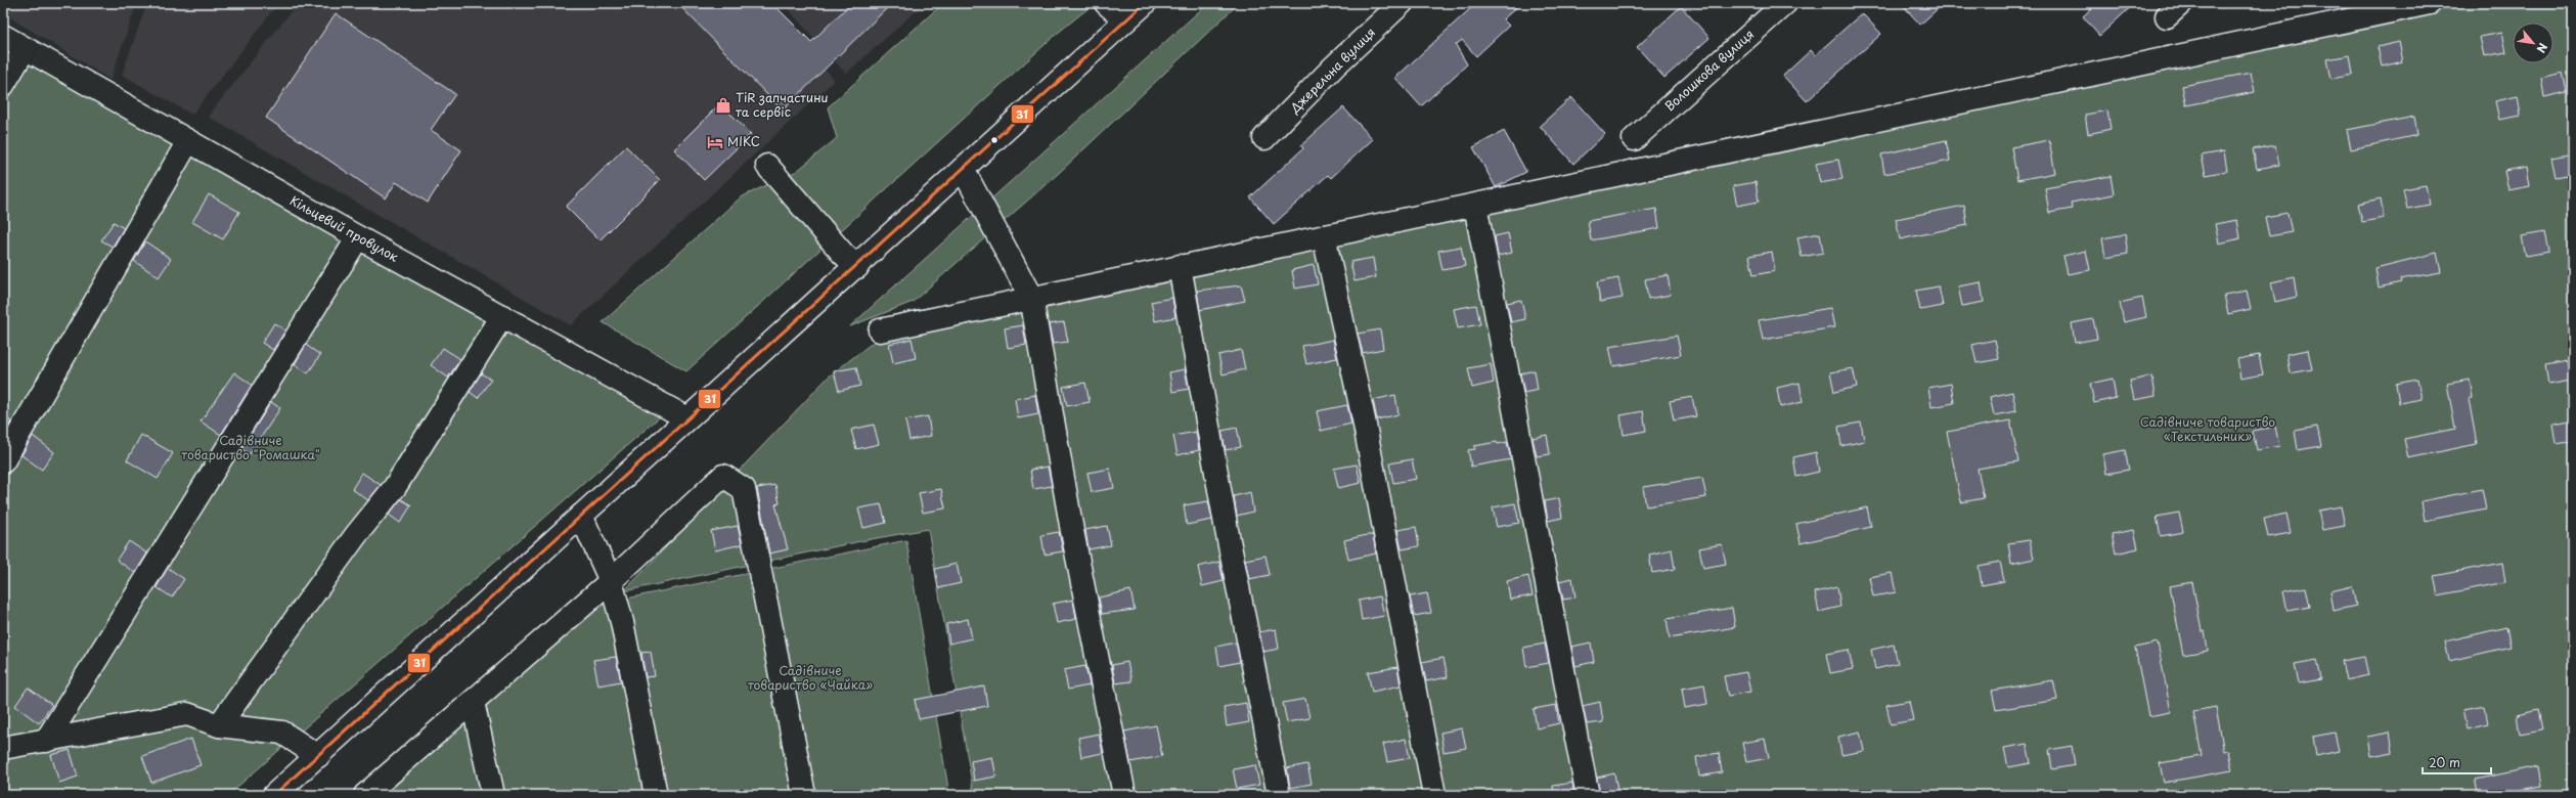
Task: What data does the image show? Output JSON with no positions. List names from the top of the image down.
{
  "streets": {
    "street": ["Джерельна вулиця", "Волошкова вулиця", "Кільцевий провулок"]
  },
  "parks": ["Садівниче товариство «Текстильник»", "Садівниче товариство \"Ромашка\"", "Садівниче товариство «Чайка»"],
  "places": {
    "shop": ["TiR запчастини та сервіс"],
    "hotel": ["МІКС"]
  },
  "lines": ["transit line 31"],
  "scale_bar": "20 m",
  "north": "bottom right"
}
